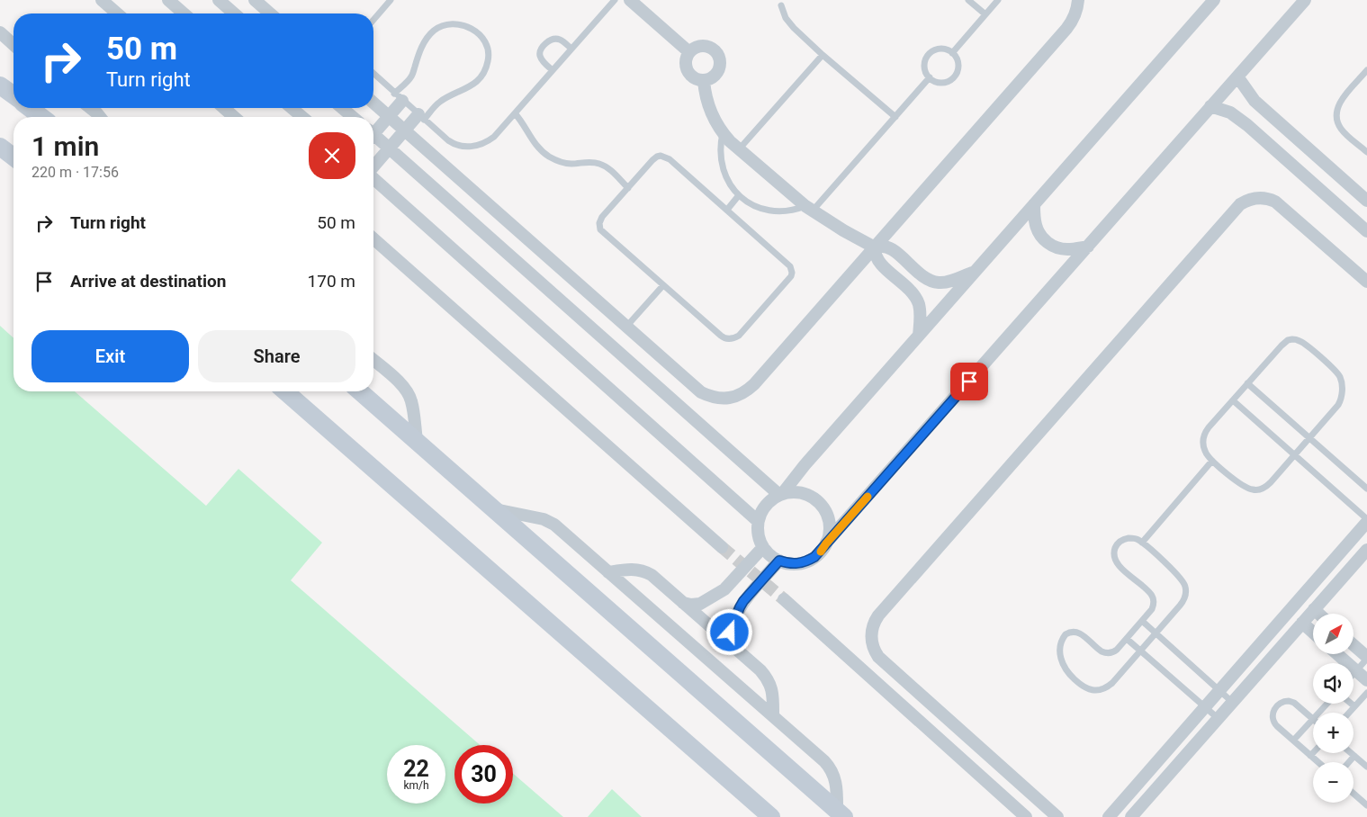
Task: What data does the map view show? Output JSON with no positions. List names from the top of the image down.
{
  "north": "top right",
  "page": {
    "turn": ["50 m", "Turn right"],
    "heading": ["1 min", "220 m · 17:56"],
    "list": [
      {
        "name": "Turn right",
        "value": "50 m"
      },
      {
        "name": "Arrive at destination",
        "value": "170 m"
      }
    ],
    "buttons": ["Exit", "Share"],
    "map_buttons": ["+", "−"],
    "speed": "22 km/h",
    "limit": "30"
  }
}
